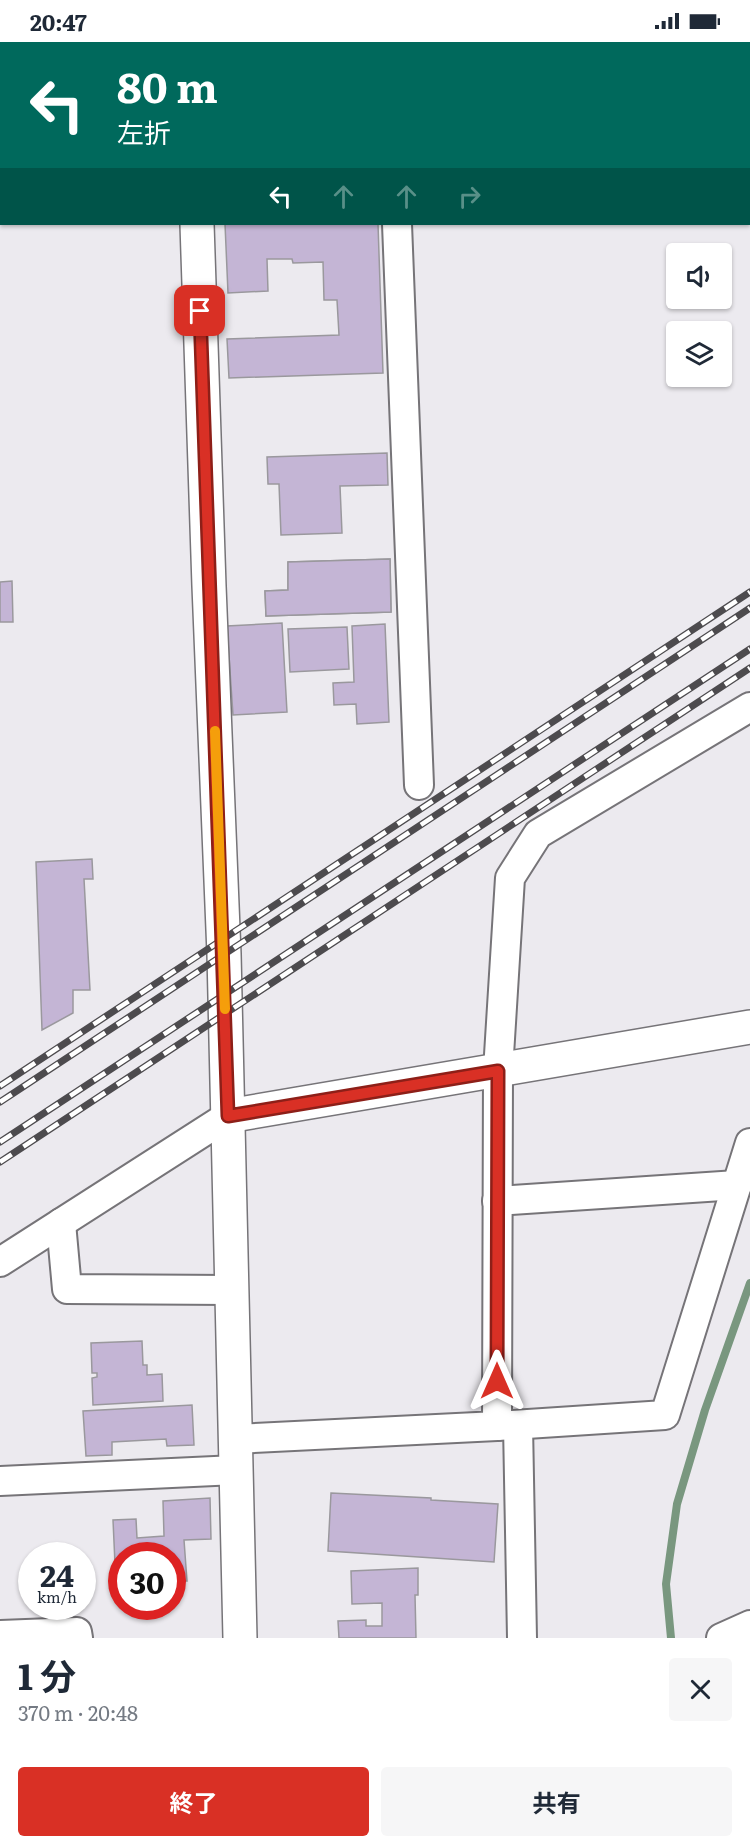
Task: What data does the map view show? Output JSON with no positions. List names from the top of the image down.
{
  "page": {
    "status": "20:47",
    "turn": ["80 m", "左折"],
    "speed": "24 km/h",
    "limit": "30",
    "heading": ["1 分", "370 m · 20:48"],
    "buttons": ["終了", "共有"]
  }
}
